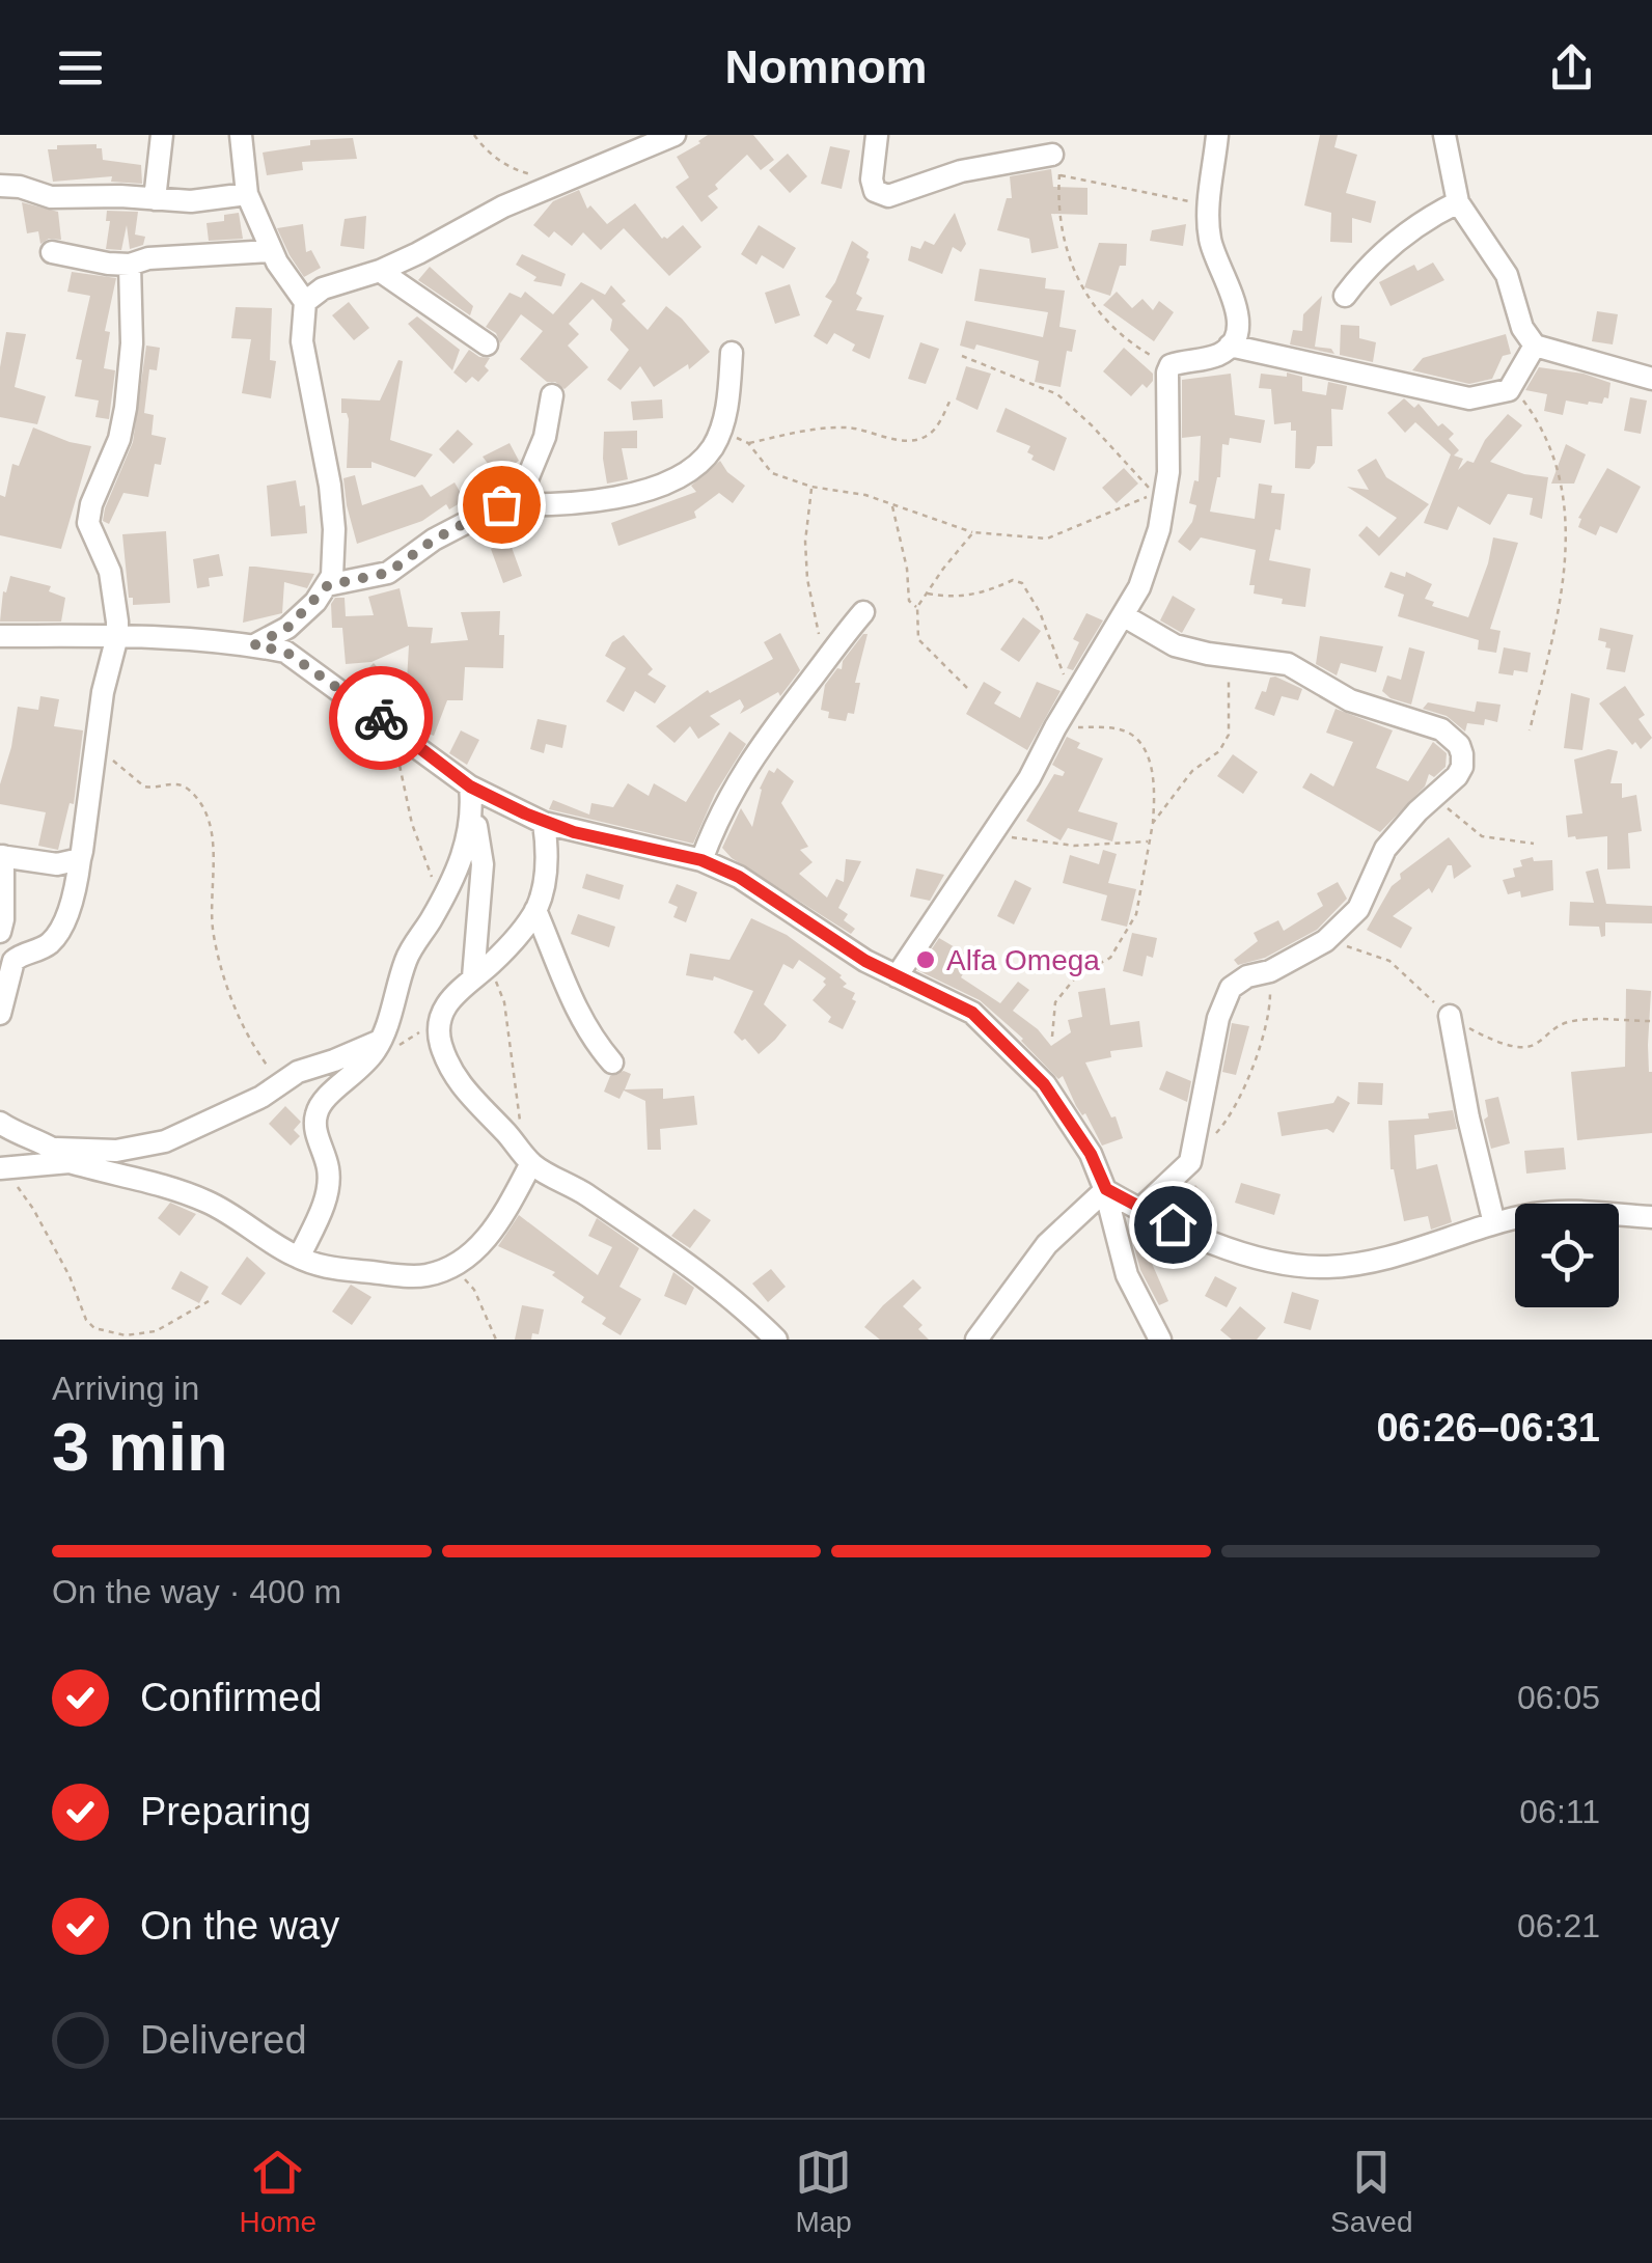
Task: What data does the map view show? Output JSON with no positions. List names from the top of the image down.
{
  "places": ["Alfa Omega"],
  "page": {
    "header": "Nomnom",
    "heading": ["3 min", "Arriving in", "06:26–06:31"],
    "bar": "On the way · 400 m",
    "list": [
      ["Confirmed", "06:05"],
      ["Preparing", "06:11"],
      ["On the way", "06:21"],
      "Delivered"
    ],
    "tabs": ["Home", "Map", "Saved"]
  }
}
